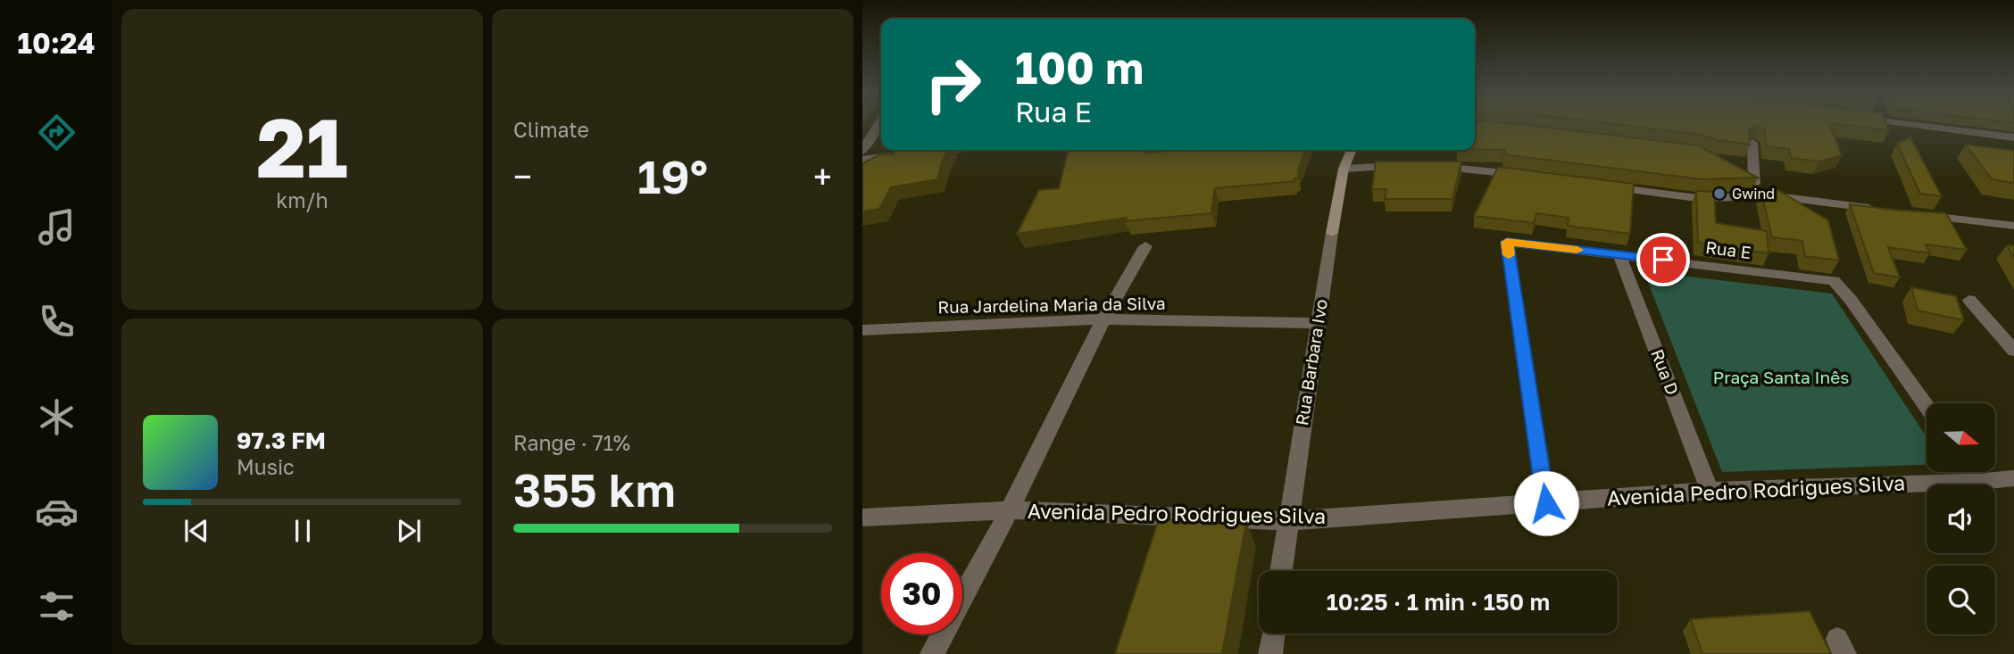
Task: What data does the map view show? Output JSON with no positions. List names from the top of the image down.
{
  "streets": {
    "street": [
      "Rua E",
      "Rua Jardelina Maria da Silva",
      "Rua Barbara Ivo",
      "Rua D",
      "Avenida Pedro Rodrigues Silva"
    ]
  },
  "crossings": [
    ["Rua E", "Rua D"],
    ["Rua E", "Avenida Pedro Rodrigues Silva"],
    ["Rua Jardelina Maria da Silva", "Rua Barbara Ivo"],
    ["Rua Barbara Ivo", "Avenida Pedro Rodrigues Silva"],
    ["Rua D", "Avenida Pedro Rodrigues Silva"]
  ],
  "parks": ["Praça Santa Inês"],
  "places": ["Gwind"],
  "north": "right",
  "page": {
    "tabs": "10:24",
    "tile": [
      ["21", "km/h"],
      "Climate",
      ["Range · 71%", "355 km"]
    ],
    "turn": ["100 m", "Rua E"],
    "heat": ["−", "19°", "+"],
    "song": ["97.3 FM", "Music"],
    "limit": "30",
    "trip": "10:25 · 1 min · 150 m"
  }
}
